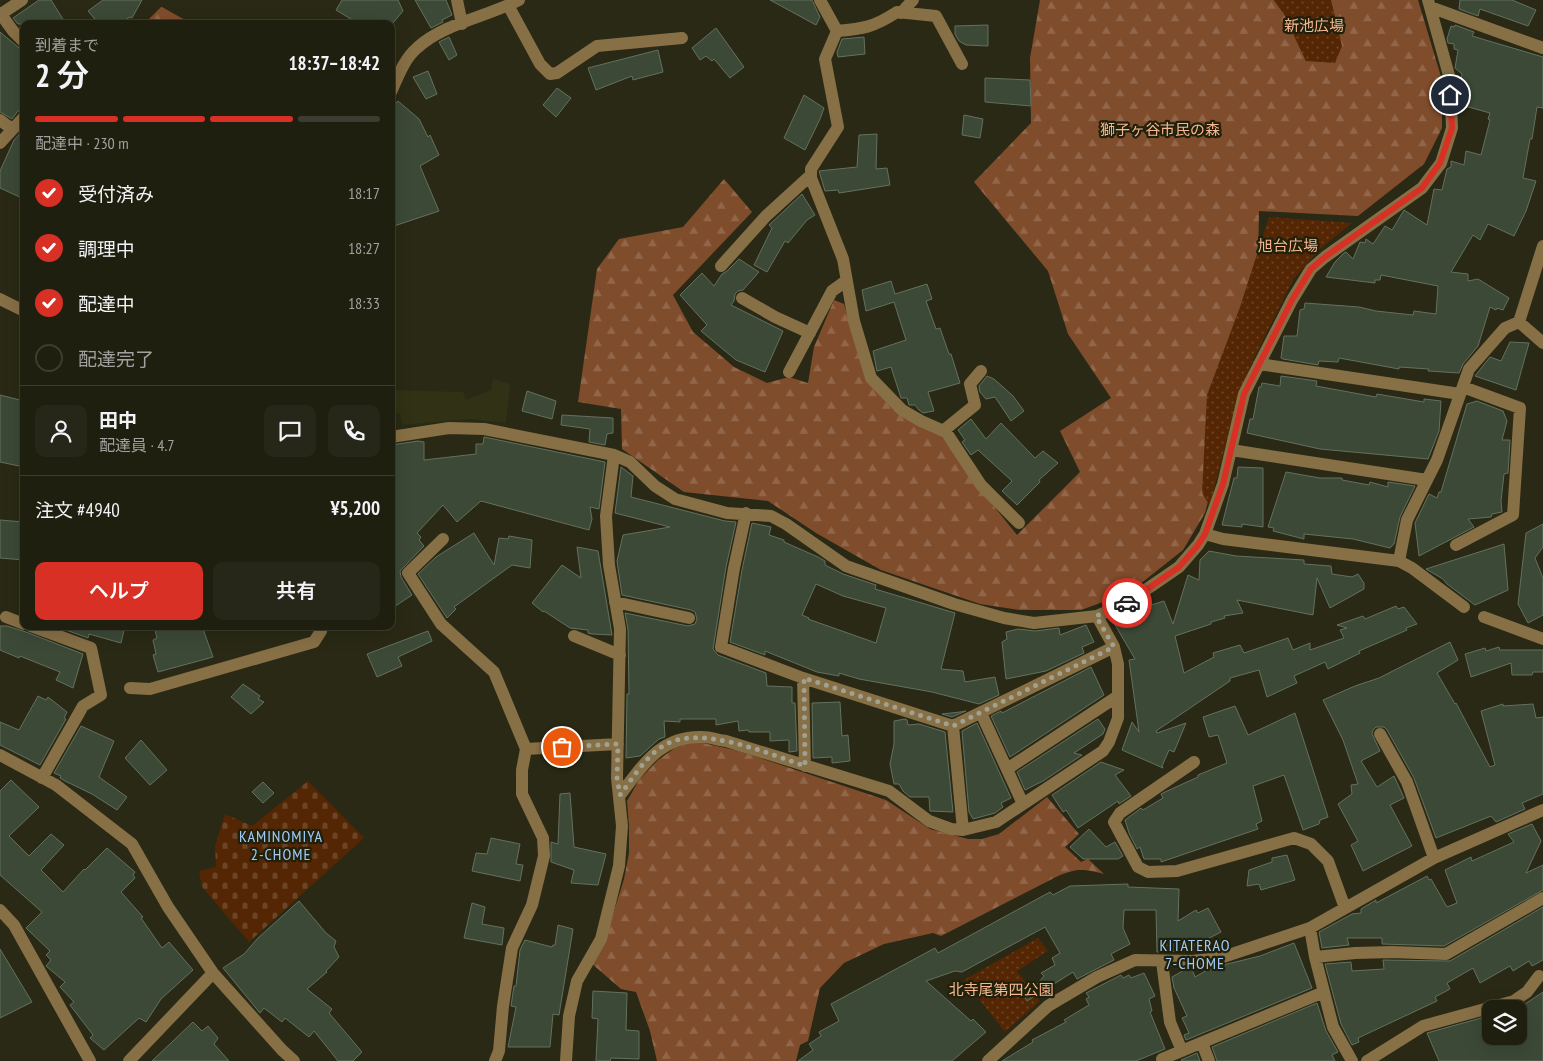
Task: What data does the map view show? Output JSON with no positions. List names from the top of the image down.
{
  "districts": ["KAMINOMIYA 2-CHOME", "KITATERAO 7-CHOME"],
  "parks": [
    "新池広場",
    "獅子ヶ谷市民の森",
    "旭台広場",
    "北寺尾第四公園"
  ],
  "page": {
    "heading": ["2 分", "到着まで", "18:37–18:42"],
    "panel": [
      "田中",
      "配達員 · 4.7",
      "注文 #4940",
      "¥5,200"
    ],
    "bar": "配達中 · 230 m",
    "list": [
      ["受付済み", "18:17"],
      ["調理中", "18:27"],
      ["配達中", "18:33"],
      "配達完了"
    ],
    "buttons": ["ヘルプ", "共有"]
  }
}
